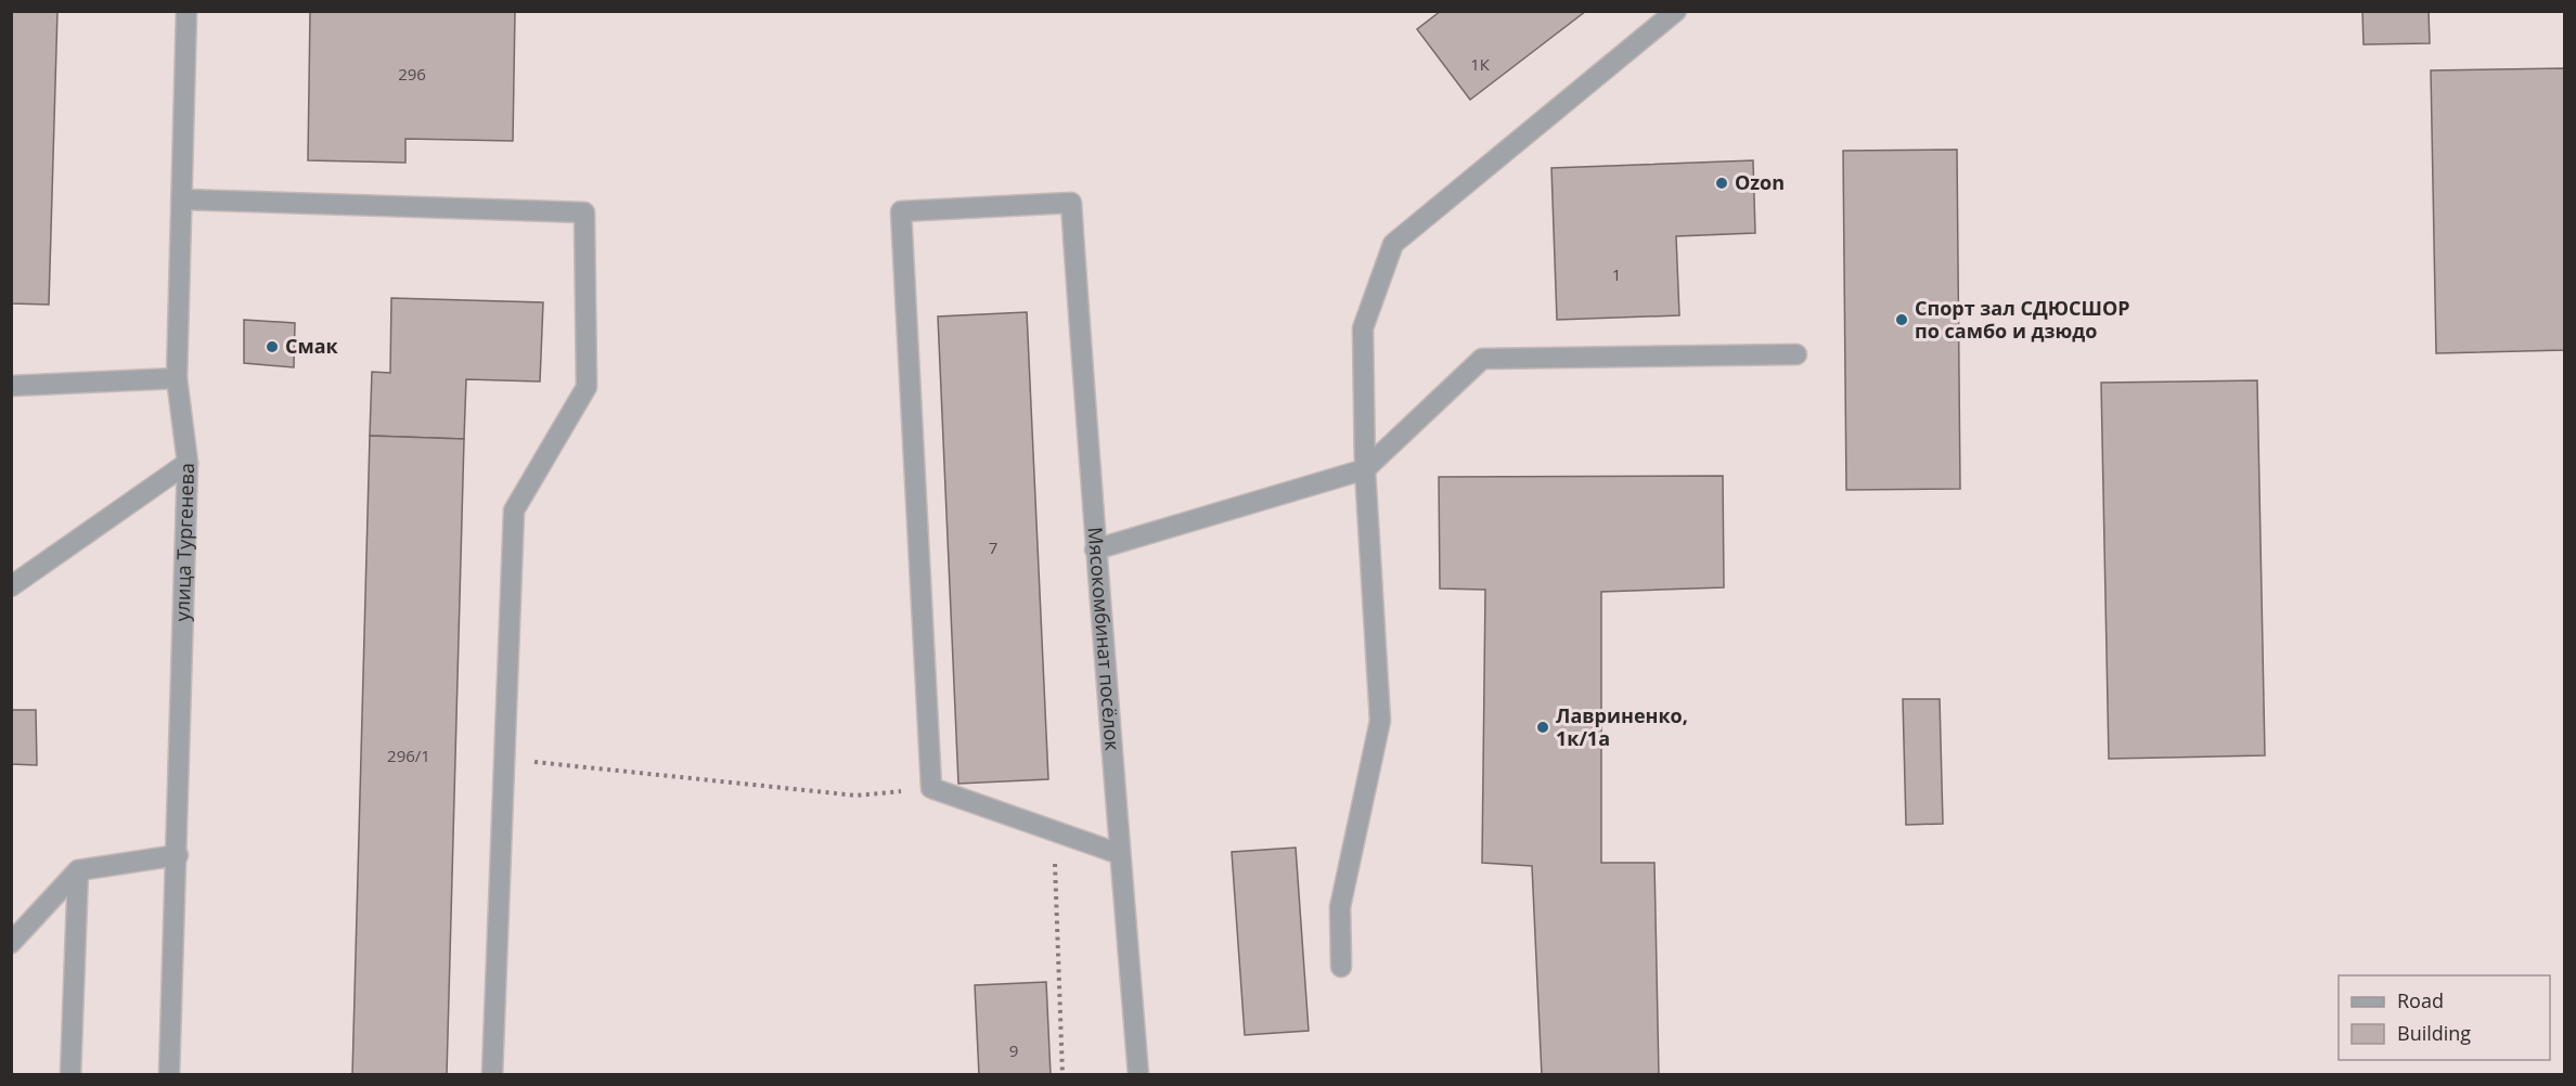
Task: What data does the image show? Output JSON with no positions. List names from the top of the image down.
{
  "streets": {
    "street": ["улица Тургенева", "Мясокомбинат посёлок"]
  },
  "places": [
    "Ozon",
    "Спорт зал СДЮСШОР по самбо и дзюдо",
    "Смак",
    "Лавриненко, 1к/1а"
  ],
  "house_numbers": [
    "1К",
    "296",
    "1",
    "7",
    "296/1",
    "9"
  ],
  "legend": ["Road", "Building"]
}
